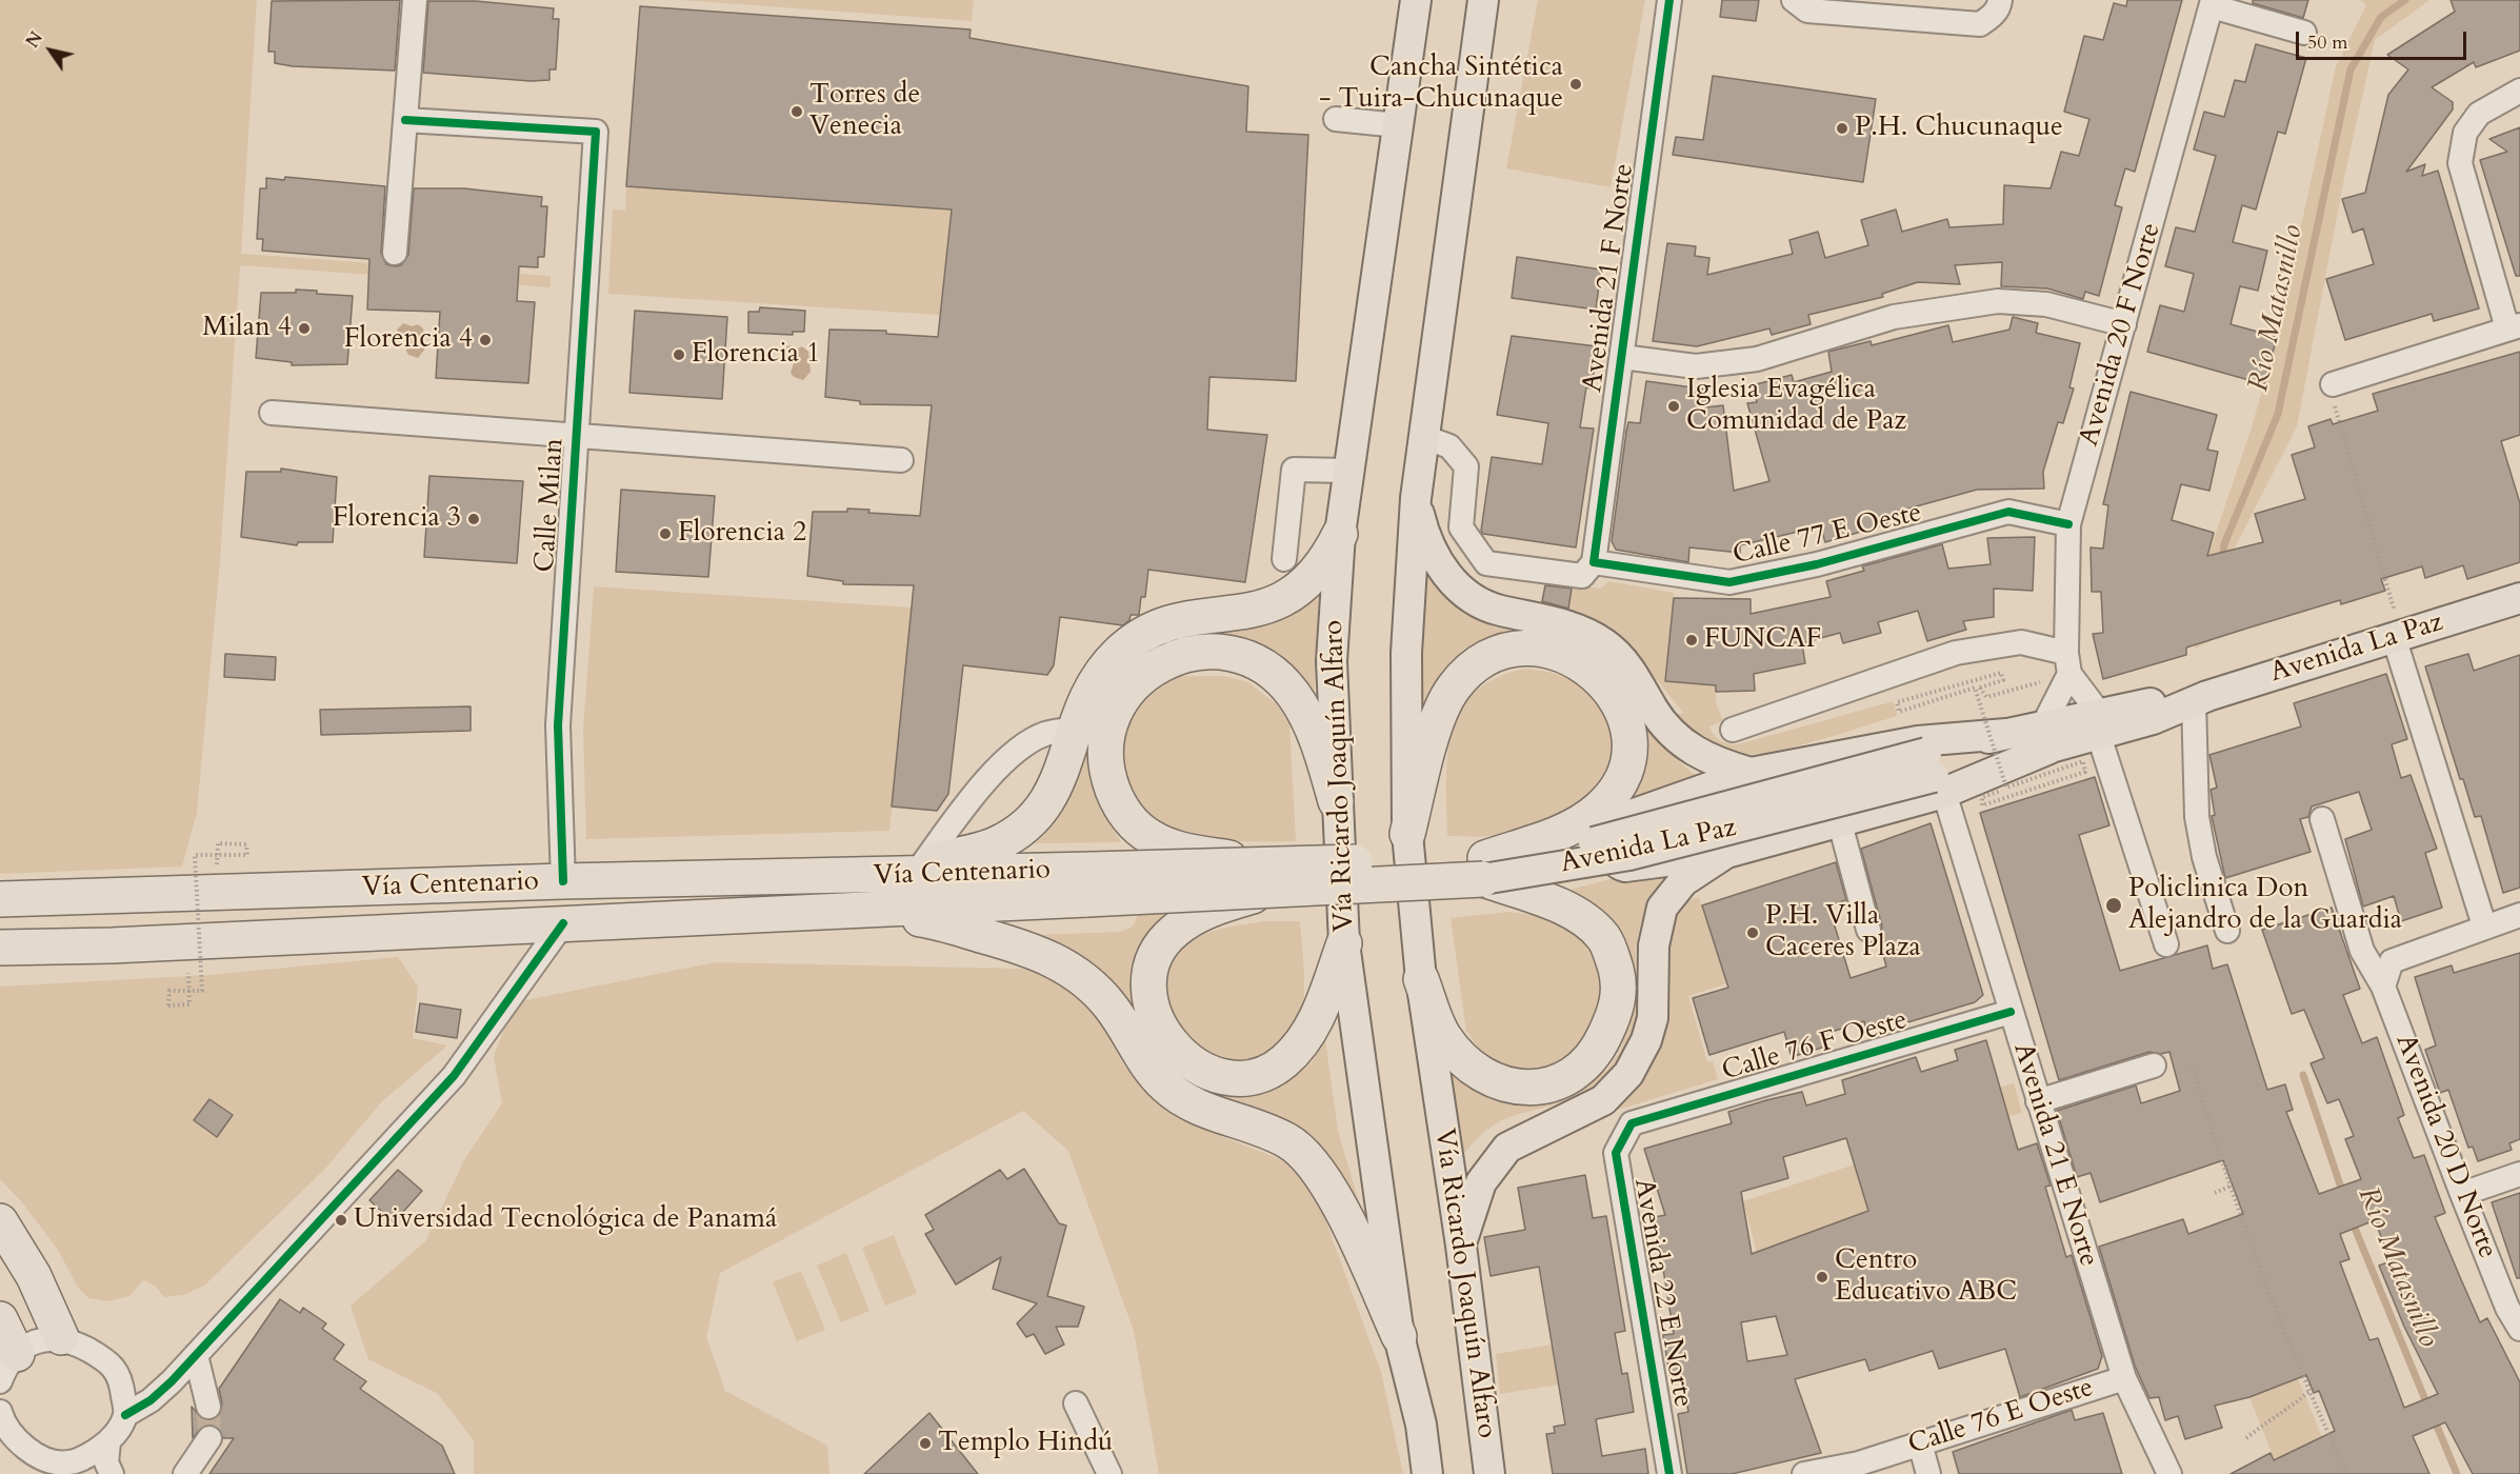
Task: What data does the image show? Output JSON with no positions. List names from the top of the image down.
{
  "streets": {
    "highway": ["Avenida La Paz", "Vía Centenario"],
    "main road": ["Vía Ricardo Joaquín Alfaro"],
    "street": [
      "Avenida 21 F Norte",
      "Avenida 20 F Norte",
      "Calle Milan",
      "Calle 77 E Oeste",
      "Calle 76 F Oeste",
      "Avenida 20 D Norte",
      "Avenida 21 E Norte",
      "Avenida 22 E Norte",
      "Calle 76 E Oeste"
    ]
  },
  "crossings": [
    ["Avenida 21 F Norte", "Calle 77 E Oeste"],
    ["Avenida 20 F Norte", "Calle 77 E Oeste"],
    ["Avenida 20 F Norte", "Avenida La Paz"],
    ["Calle Milan", "Vía Centenario"],
    ["Avenida La Paz", "Vía Centenario"],
    ["Avenida La Paz", "Avenida 21 E Norte"],
    ["Calle 76 F Oeste", "Avenida 21 E Norte"],
    ["Calle 76 F Oeste", "Avenida 22 E Norte"],
    ["Avenida 21 E Norte", "Calle 76 E Oeste"]
  ],
  "water": ["Río Matasnillo"],
  "places": [
    "Cancha Sintética - Tuira-Chucunaque",
    "Torres de Venecia",
    "P.H. Chucunaque",
    "Milan 4",
    "Florencia 4",
    "Florencia 1",
    "Iglesia Evagélica Comunidad de Paz",
    "Florencia 3",
    "Florencia 2",
    "FUNCAF",
    "Policlinica Don Alejandro de la Guardia",
    "P.H. Villa Caceres Plaza",
    "Universidad Tecnológica de Panamá",
    "Centro Educativo ABC",
    "Templo Hindú"
  ],
  "scale_bar": "50 m",
  "north": "top left"
}
